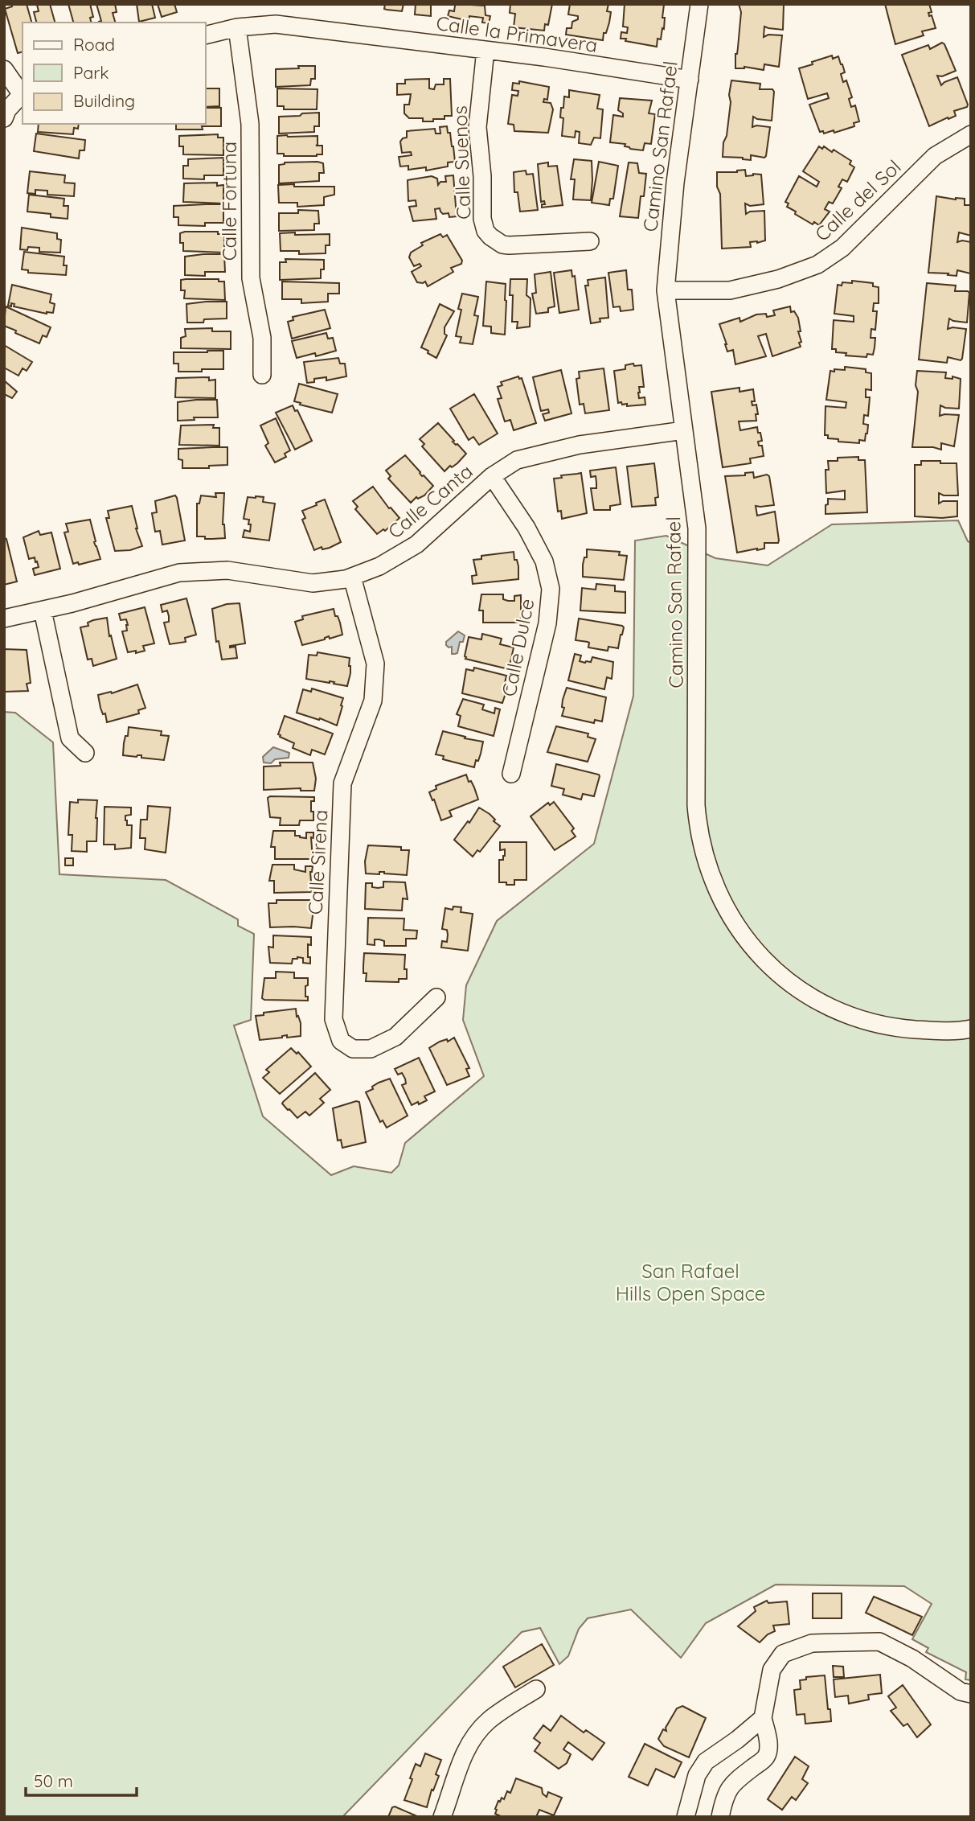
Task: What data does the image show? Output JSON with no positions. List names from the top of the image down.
{
  "streets": {
    "street": [
      "Calle la Primavera",
      "Camino San Rafael",
      "Calle Suenos",
      "Calle del Sol",
      "Calle Fortuna",
      "Calle Canta",
      "Calle Dulce",
      "Calle Sirena"
    ]
  },
  "crossings": [
    ["Calle la Primavera", "Camino San Rafael"],
    ["Calle la Primavera", "Calle Suenos"],
    ["Calle la Primavera", "Calle Fortuna"],
    ["Camino San Rafael", "Calle del Sol"],
    ["Camino San Rafael", "Calle Canta"],
    ["Calle Canta", "Calle Dulce"],
    ["Calle Canta", "Calle Sirena"]
  ],
  "parks": ["San Rafael Hills Open Space"],
  "legend": ["Road", "Park", "Building"],
  "scale_bar": "50 m"
}
